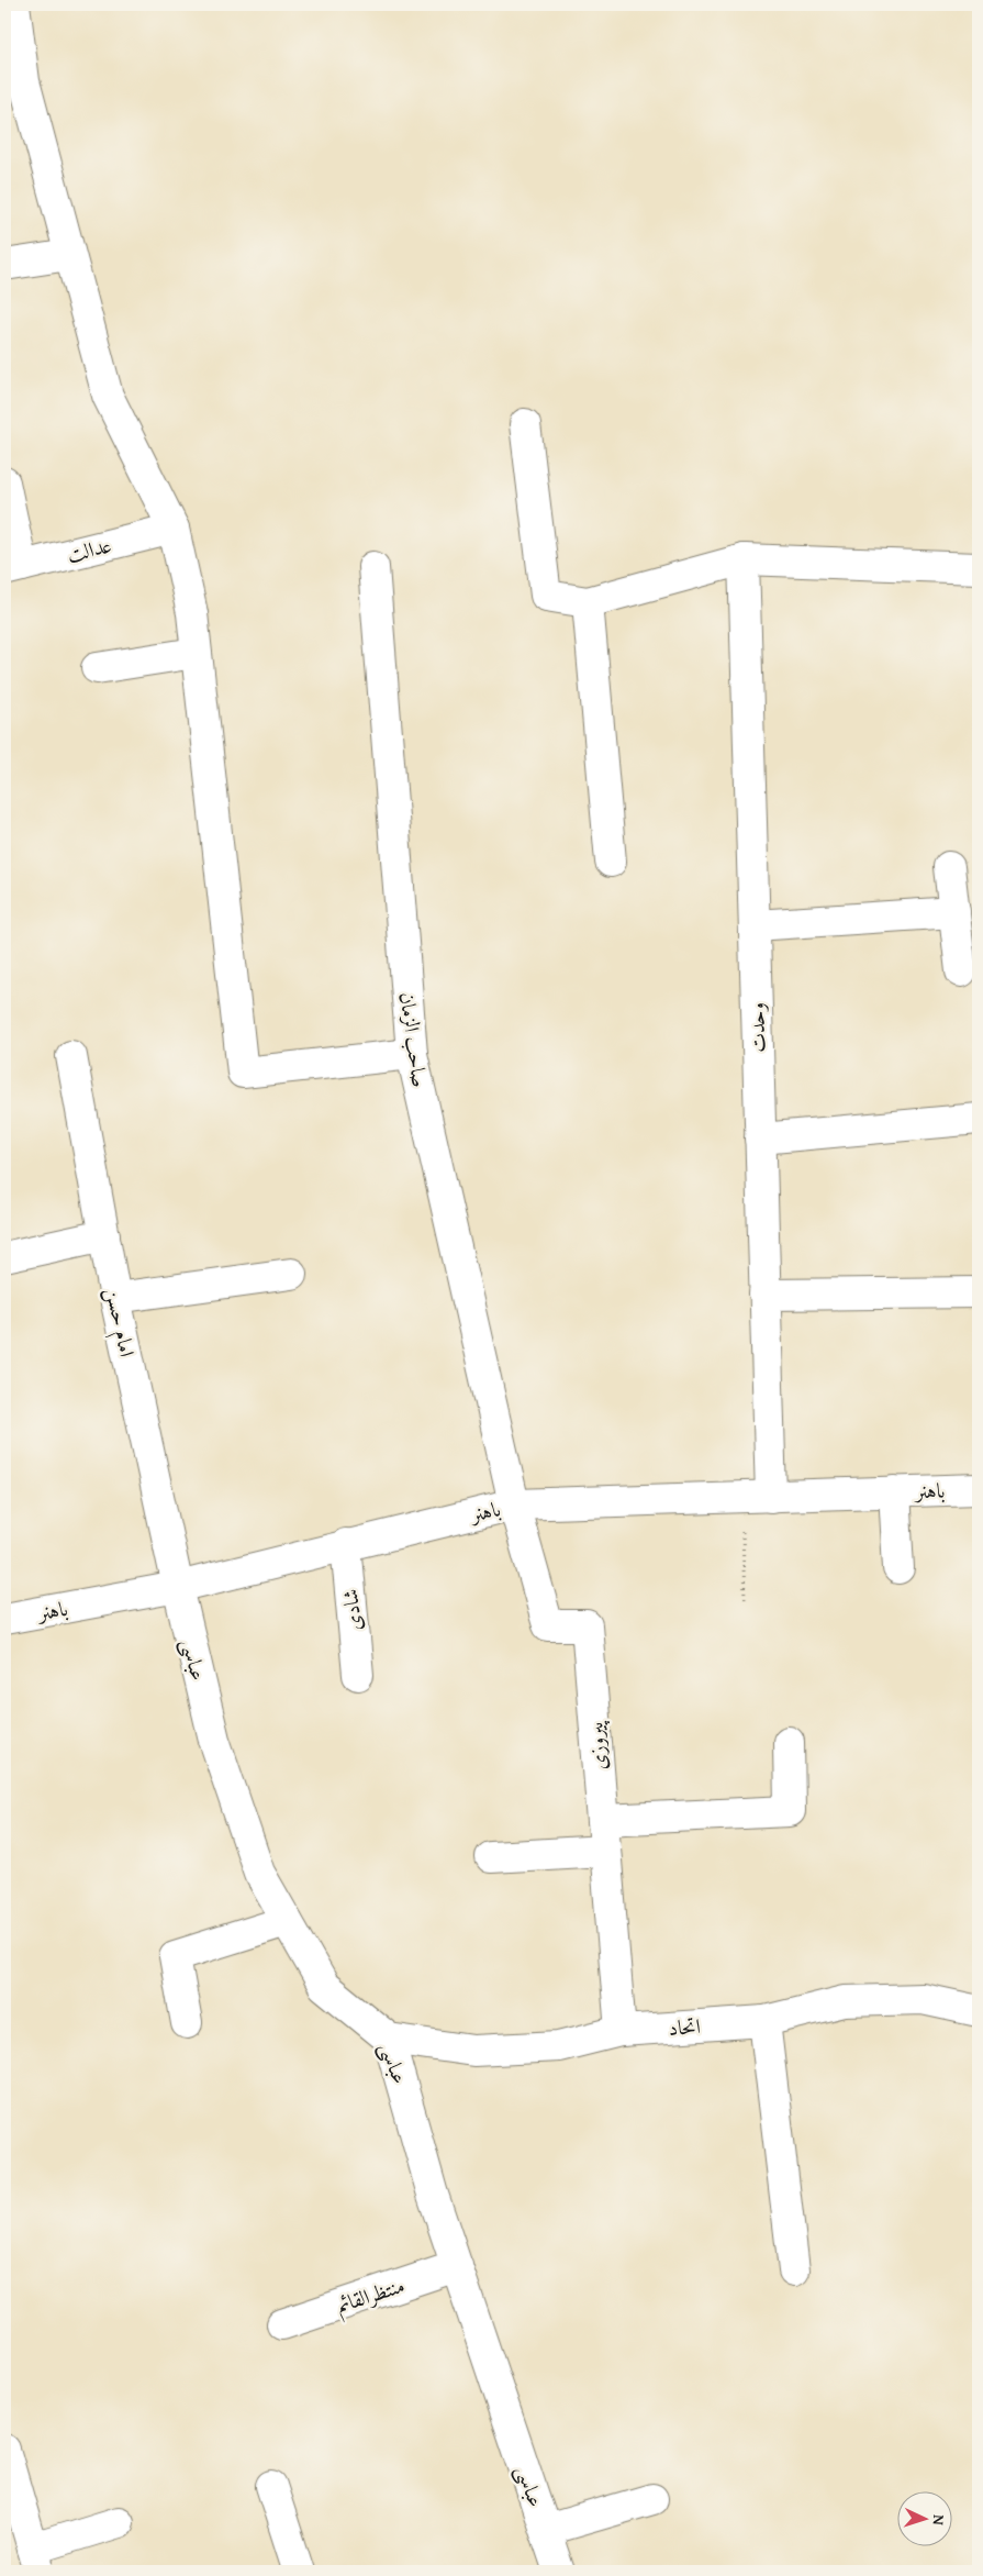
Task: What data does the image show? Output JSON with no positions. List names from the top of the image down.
{
  "streets": {
    "street": [
      "عدالت",
      "وحدت",
      "صاحب الزمان",
      "امام حسن",
      "باهنر",
      "شادی",
      "عباسی",
      "پیروزی",
      "اتحاد",
      "منتظرالقائم"
    ]
  },
  "crossings": [
    ["وحدت", "باهنر"],
    ["صاحب الزمان", "باهنر"],
    ["صاحب الزمان", "پیروزی"],
    ["امام حسن", "باهنر"],
    ["امام حسن", "عباسی"],
    ["باهنر", "شادی"],
    ["باهنر", "عباسی"],
    ["باهنر", "پیروزی"],
    ["عباسی", "اتحاد"],
    ["عباسی", "منتظرالقائم"],
    ["پیروزی", "اتحاد"]
  ],
  "north": "right"
}
